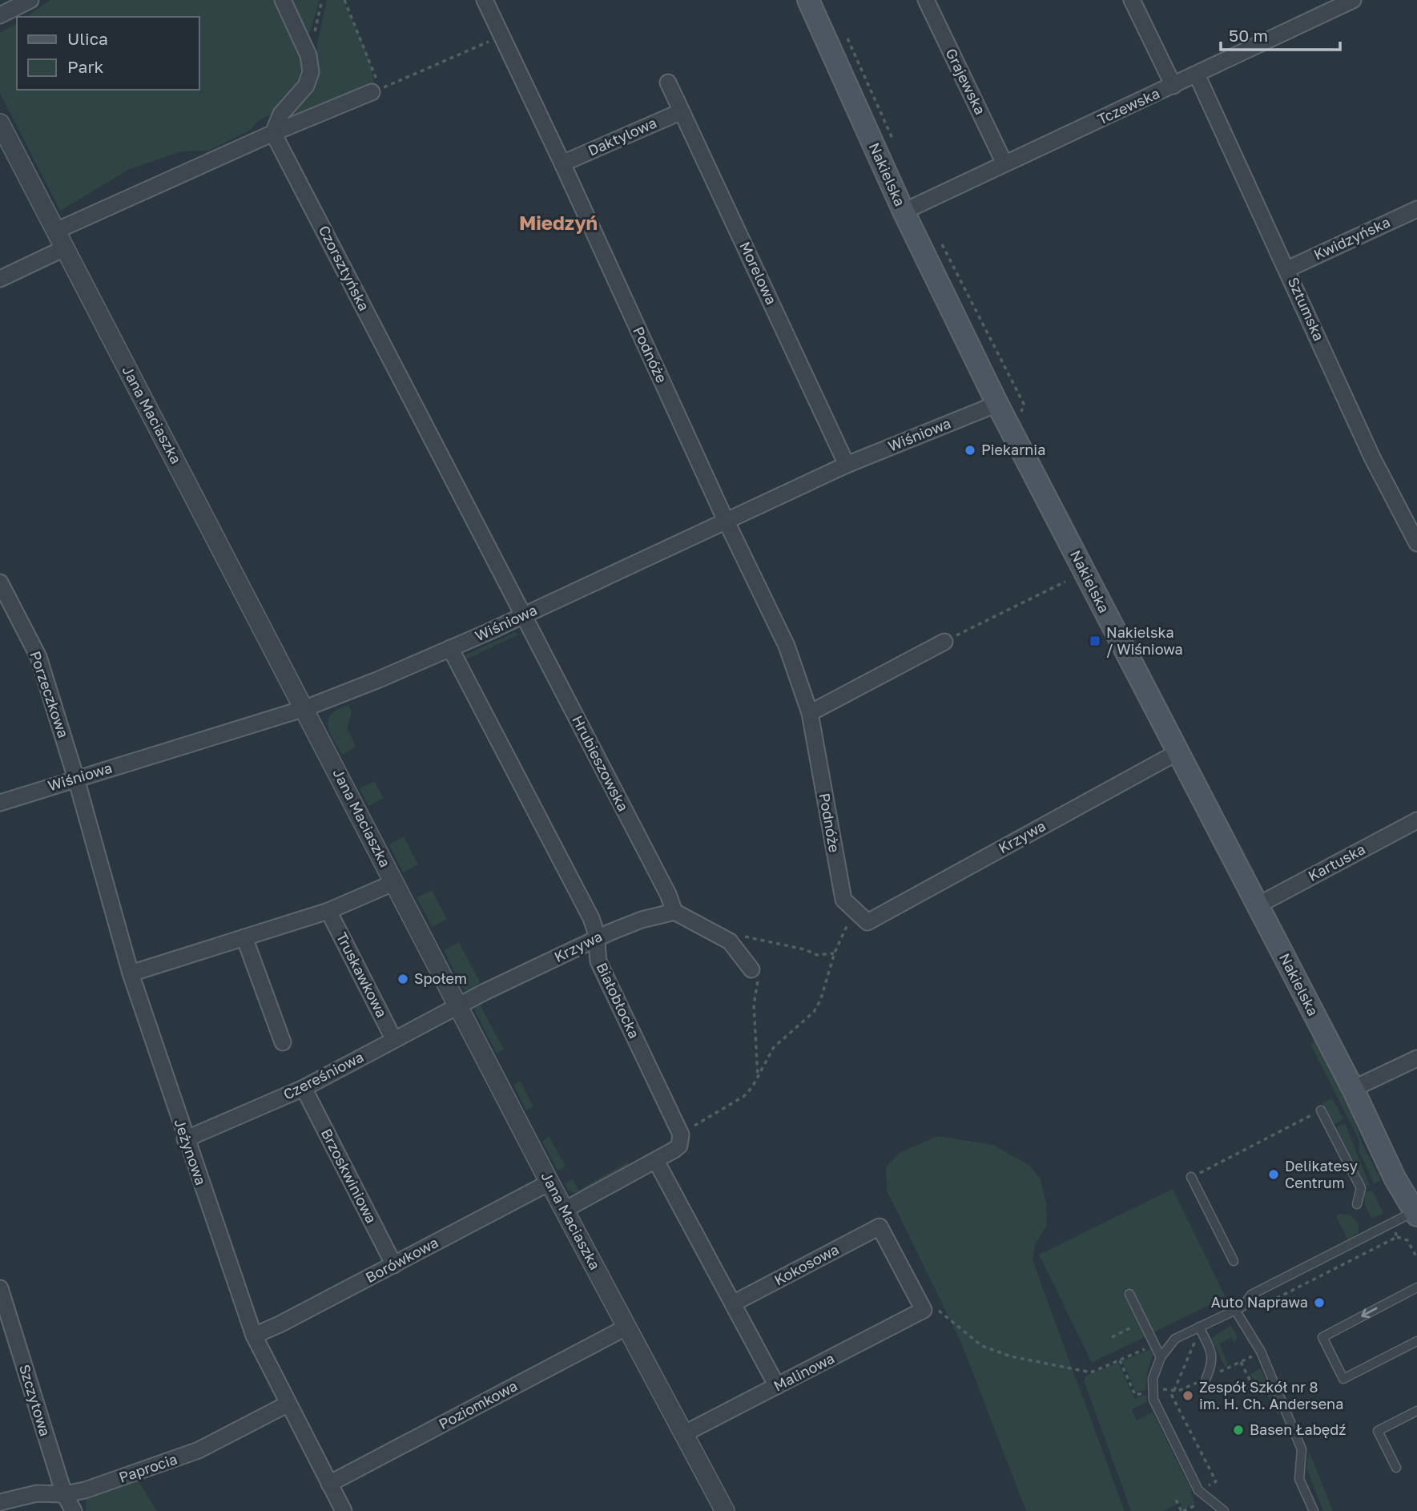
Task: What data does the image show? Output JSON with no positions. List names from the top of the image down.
{
  "streets": {
    "main road": ["Nakielska"],
    "street": [
      "Grajewska",
      "Tczewska",
      "Daktylowa",
      "Kwidzyńska",
      "Czorsztyńska",
      "Morelowa",
      "Sztumska",
      "Podnóże",
      "Jana Maciaszka",
      "Wiśniowa",
      "Porzeczkowa",
      "Hrubieszowska",
      "Krzywa",
      "Kartuska",
      "Truskawkowa",
      "Białobłocka",
      "Czereśniowa",
      "Jeżynowa",
      "Brzoskwiniowa",
      "Borówkowa",
      "Kokosowa",
      "Malinowa",
      "Szczytowa",
      "Poziomkowa",
      "Paprocia"
    ]
  },
  "crossings": [
    ["Grajewska", "Tczewska"],
    ["Tczewska", "Nakielska"],
    ["Tczewska", "Sztumska"],
    ["Daktylowa", "Morelowa"],
    ["Daktylowa", "Podnóże"],
    ["Nakielska", "Wiśniowa"],
    ["Nakielska", "Krzywa"],
    ["Nakielska", "Kartuska"],
    ["Kwidzyńska", "Sztumska"],
    ["Czorsztyńska", "Wiśniowa"],
    ["Czorsztyńska", "Hrubieszowska"],
    ["Morelowa", "Wiśniowa"],
    ["Podnóże", "Wiśniowa"],
    ["Podnóże", "Krzywa"],
    ["Jana Maciaszka", "Wiśniowa"],
    ["Jana Maciaszka", "Krzywa"],
    ["Jana Maciaszka", "Czereśniowa"],
    ["Jana Maciaszka", "Borówkowa"],
    ["Jana Maciaszka", "Malinowa"],
    ["Jana Maciaszka", "Poziomkowa"],
    ["Wiśniowa", "Porzeczkowa"],
    ["Wiśniowa", "Hrubieszowska"],
    ["Wiśniowa", "Białobłocka"],
    ["Wiśniowa", "Jeżynowa"],
    ["Porzeczkowa", "Jeżynowa"],
    ["Hrubieszowska", "Krzywa"],
    ["Krzywa", "Białobłocka"],
    ["Krzywa", "Czereśniowa"],
    ["Truskawkowa", "Czereśniowa"],
    ["Czereśniowa", "Jeżynowa"],
    ["Czereśniowa", "Brzoskwiniowa"],
    ["Jeżynowa", "Borówkowa"],
    ["Jeżynowa", "Poziomkowa"],
    ["Jeżynowa", "Paprocia"],
    ["Brzoskwiniowa", "Borówkowa"],
    ["Kokosowa", "Malinowa"],
    ["Szczytowa", "Paprocia"]
  ],
  "districts": ["Miedzyń"],
  "places": {
    "other": [
      "Piekarnia",
      "Społem",
      "Delikatesy Centrum",
      "Auto Naprawa",
      "Zespół Szkół nr 8 im. H. Ch. Andersena",
      "Basen Łabędź"
    ],
    "transit": ["Nakielska / Wiśniowa"]
  },
  "legend": ["Ulica", "Park"],
  "scale_bar": "50 m"
}
